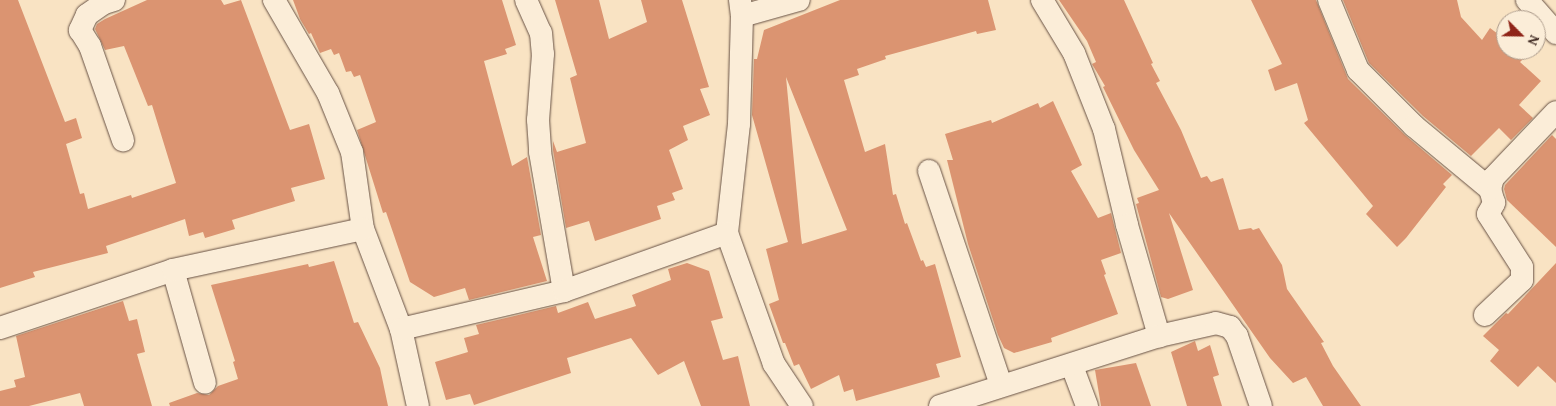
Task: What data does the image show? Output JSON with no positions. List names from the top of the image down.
{
  "north": "bottom right"
}
